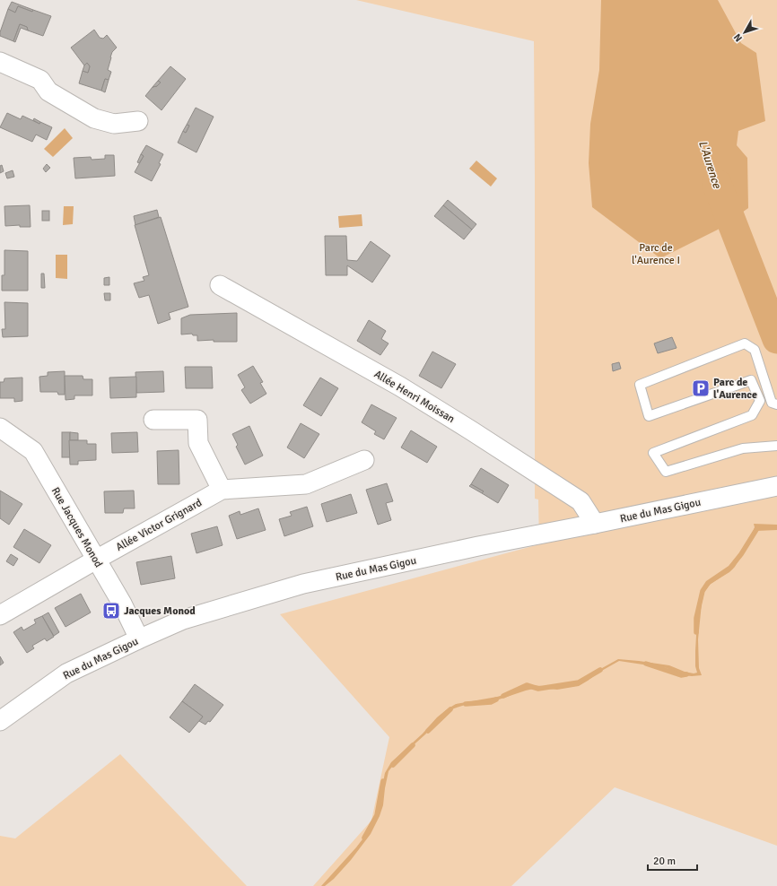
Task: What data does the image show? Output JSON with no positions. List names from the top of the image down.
{
  "streets": {
    "street": [
      "Allée Henri Moissan",
      "Rue du Mas Gigou",
      "Allée Victor Grignard",
      "Rue Jacques Monod"
    ]
  },
  "crossings": [
    ["Allée Henri Moissan", "Rue du Mas Gigou"],
    ["Rue du Mas Gigou", "Rue Jacques Monod"],
    ["Allée Victor Grignard", "Rue Jacques Monod"]
  ],
  "water": ["L'Aurence"],
  "parks": ["Parc de l'Aurence I"],
  "places": {
    "parking": ["Parc de l'Aurence"],
    "bus stop": ["Jacques Monod"]
  },
  "scale_bar": "20 m",
  "north": "bottom left"
}
